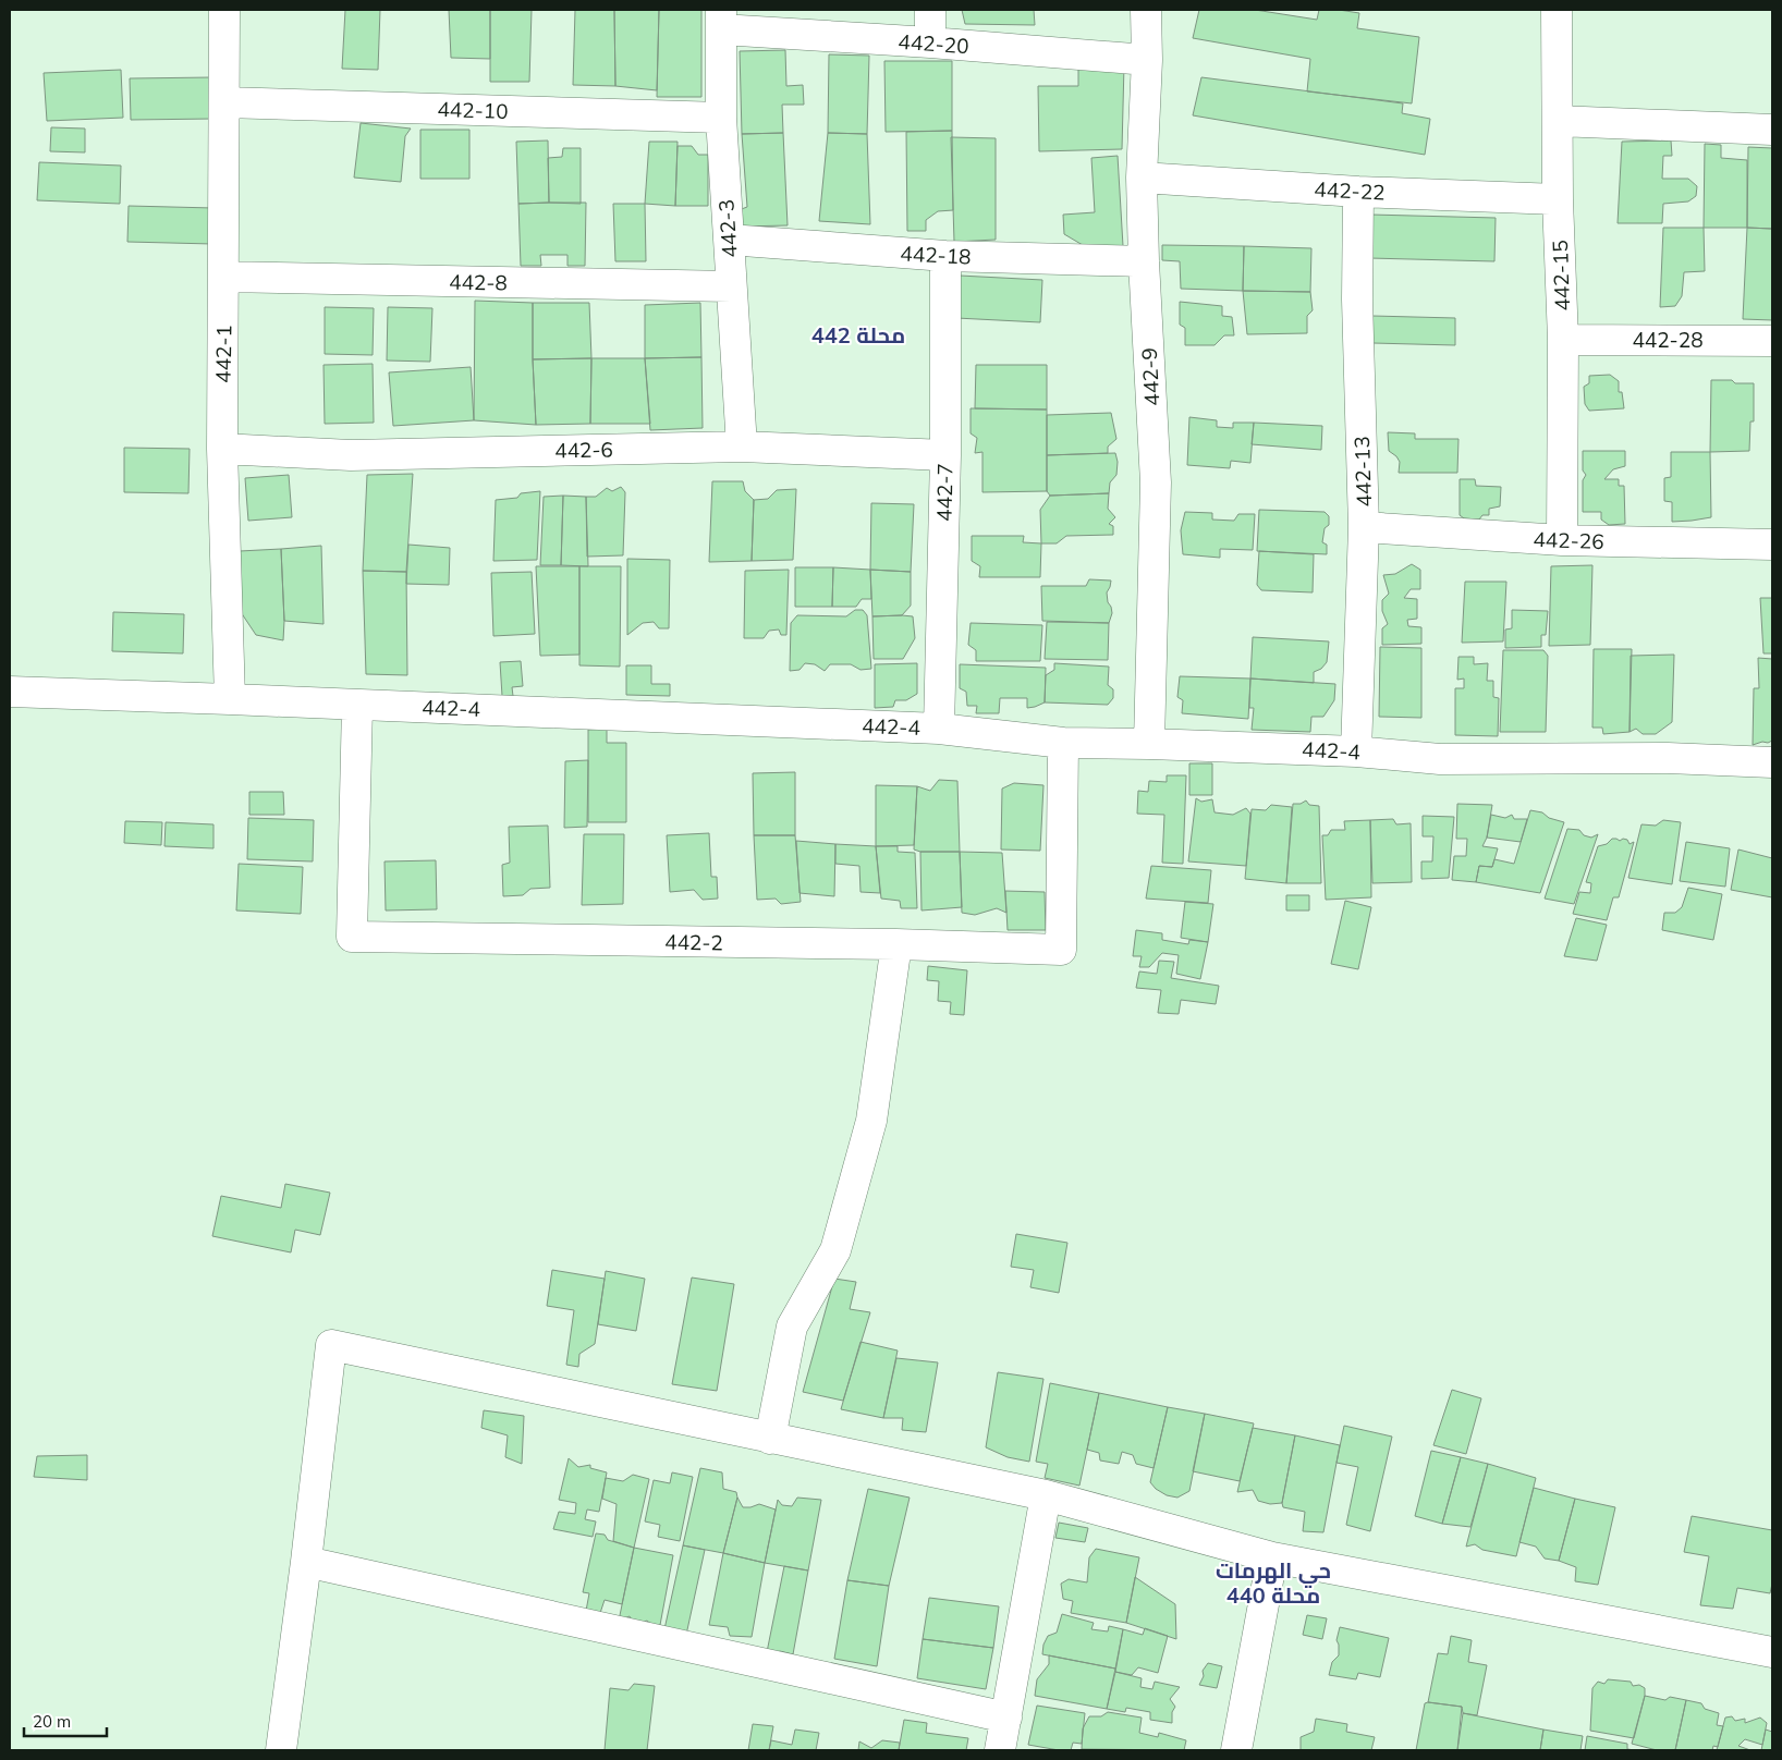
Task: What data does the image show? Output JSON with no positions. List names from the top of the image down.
{
  "streets": {
    "street": [
      "442-20",
      "442-10",
      "442-22",
      "442-3",
      "442-18",
      "442-15",
      "442-8",
      "442-28",
      "442-1",
      "442-9",
      "442-6",
      "442-13",
      "442-7",
      "442-26",
      "442-4",
      "442-2"
    ]
  },
  "crossings": [
    ["442-20", "442-3"],
    ["442-20", "442-9"],
    ["442-10", "442-3"],
    ["442-10", "442-1"],
    ["442-22", "442-15"],
    ["442-22", "442-9"],
    ["442-22", "442-13"],
    ["442-3", "442-18"],
    ["442-3", "442-8"],
    ["442-3", "442-6"],
    ["442-18", "442-9"],
    ["442-18", "442-7"],
    ["442-15", "442-28"],
    ["442-15", "442-26"],
    ["442-8", "442-1"],
    ["442-1", "442-6"],
    ["442-1", "442-4"],
    ["442-9", "442-4"],
    ["442-6", "442-7"],
    ["442-13", "442-26"],
    ["442-13", "442-4"],
    ["442-7", "442-4"],
    ["442-4", "442-2"]
  ],
  "districts": ["محلة 442", "حي الهرمات محلة 440"],
  "scale_bar": "20 m"
}
